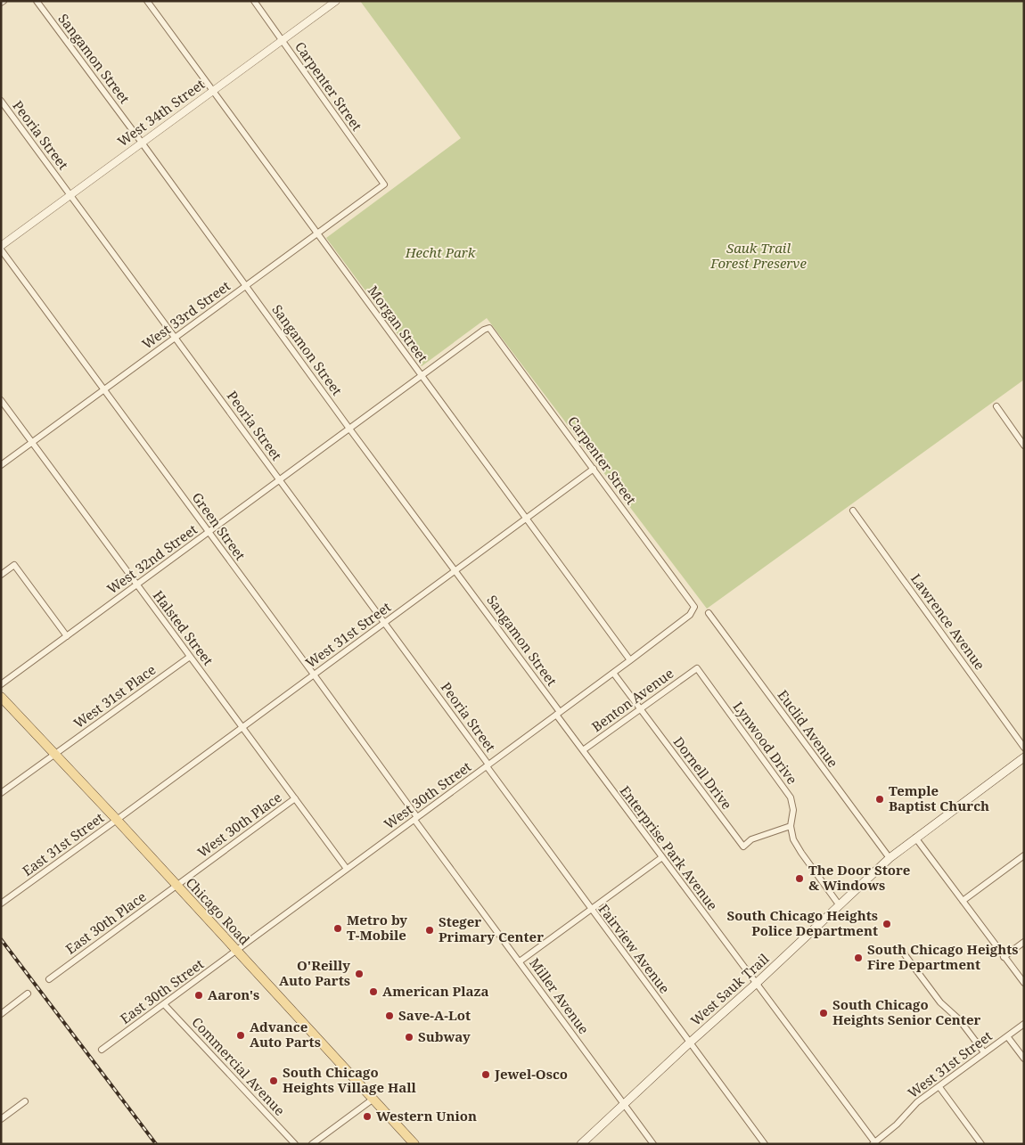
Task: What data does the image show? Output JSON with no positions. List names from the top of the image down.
{
  "streets": {
    "main road": ["Chicago Road", "West Sauk Trail"],
    "street": [
      "Sangamon Street",
      "Carpenter Street",
      "West 34th Street",
      "Peoria Street",
      "West 33rd Street",
      "Morgan Street",
      "Green Street",
      "West 32nd Street",
      "Lawrence Avenue",
      "Halsted Street",
      "West 31st Street",
      "West 31st Place",
      "Benton Avenue",
      "Euclid Avenue",
      "Lynwood Drive",
      "Dornell Drive",
      "West 30th Street",
      "West 30th Place",
      "East 31st Street",
      "Enterprise Park Avenue",
      "East 30th Place",
      "Fairview Avenue",
      "East 30th Street",
      "Miller Avenue",
      "Commercial Avenue"
    ]
  },
  "crossings": [
    ["Sangamon Street", "West 34th Street"],
    ["Sangamon Street", "West 33rd Street"],
    ["Sangamon Street", "West 32nd Street"],
    ["Sangamon Street", "West 31st Street"],
    ["Sangamon Street", "West 30th Street"],
    ["Sangamon Street", "Enterprise Park Avenue"],
    ["Carpenter Street", "West 34th Street"],
    ["Carpenter Street", "West 33rd Street"],
    ["Carpenter Street", "West 32nd Street"],
    ["Carpenter Street", "West 31st Street"],
    ["Carpenter Street", "West 30th Street"],
    ["West 34th Street", "Peoria Street"],
    ["West 34th Street", "Morgan Street"],
    ["Peoria Street", "West 33rd Street"],
    ["Peoria Street", "West 32nd Street"],
    ["Peoria Street", "West 31st Street"],
    ["Peoria Street", "West 30th Street"],
    ["Peoria Street", "Fairview Avenue"],
    ["West 33rd Street", "Morgan Street"],
    ["West 33rd Street", "Green Street"],
    ["West 33rd Street", "Halsted Street"],
    ["Morgan Street", "West 32nd Street"],
    ["Morgan Street", "West 31st Street"],
    ["Morgan Street", "West 30th Street"],
    ["Green Street", "West 32nd Street"],
    ["Green Street", "West 31st Street"],
    ["Green Street", "West 30th Street"],
    ["Green Street", "Miller Avenue"],
    ["West 32nd Street", "Halsted Street"],
    ["Halsted Street", "West 31st Street"],
    ["Halsted Street", "West 31st Place"],
    ["Halsted Street", "West 30th Street"],
    ["Halsted Street", "West 30th Place"],
    ["West 31st Street", "East 31st Street"],
    ["West 31st Street", "Enterprise Park Avenue"],
    ["West 31st Street", "Chicago Road"],
    ["West 31st Place", "Chicago Road"],
    ["Benton Avenue", "Lynwood Drive"],
    ["Benton Avenue", "Dornell Drive"],
    ["Benton Avenue", "Enterprise Park Avenue"],
    ["Euclid Avenue", "West Sauk Trail"],
    ["Lynwood Drive", "Dornell Drive"],
    ["Lynwood Drive", "West Sauk Trail"],
    ["Dornell Drive", "West 30th Street"],
    ["West 30th Street", "Enterprise Park Avenue"],
    ["West 30th Street", "Chicago Road"],
    ["West 30th Street", "Fairview Avenue"],
    ["West 30th Street", "East 30th Street"],
    ["West 30th Street", "Miller Avenue"],
    ["West 30th Place", "Chicago Road"],
    ["West 30th Place", "East 30th Place"],
    ["East 31st Street", "Chicago Road"],
    ["Enterprise Park Avenue", "West Sauk Trail"],
    ["Chicago Road", "East 30th Place"],
    ["Chicago Road", "East 30th Street"],
    ["Fairview Avenue", "West Sauk Trail"],
    ["West Sauk Trail", "Miller Avenue"],
    ["East 30th Street", "Commercial Avenue"]
  ],
  "parks": ["Sauk Trail Forest Preserve", "Hecht Park"],
  "places": [
    "Temple Baptist Church",
    "The Door Store & Windows",
    "South Chicago Heights Police Department",
    "Metro by T-Mobile",
    "Steger Primary Center",
    "South Chicago Heights Fire Department",
    "O'Reilly Auto Parts",
    "American Plaza",
    "Aaron's",
    "South Chicago Heights Senior Center",
    "Save-A-Lot",
    "Advance Auto Parts",
    "Subway",
    "Jewel-Osco",
    "South Chicago Heights Village Hall",
    "Western Union"
  ]
}
